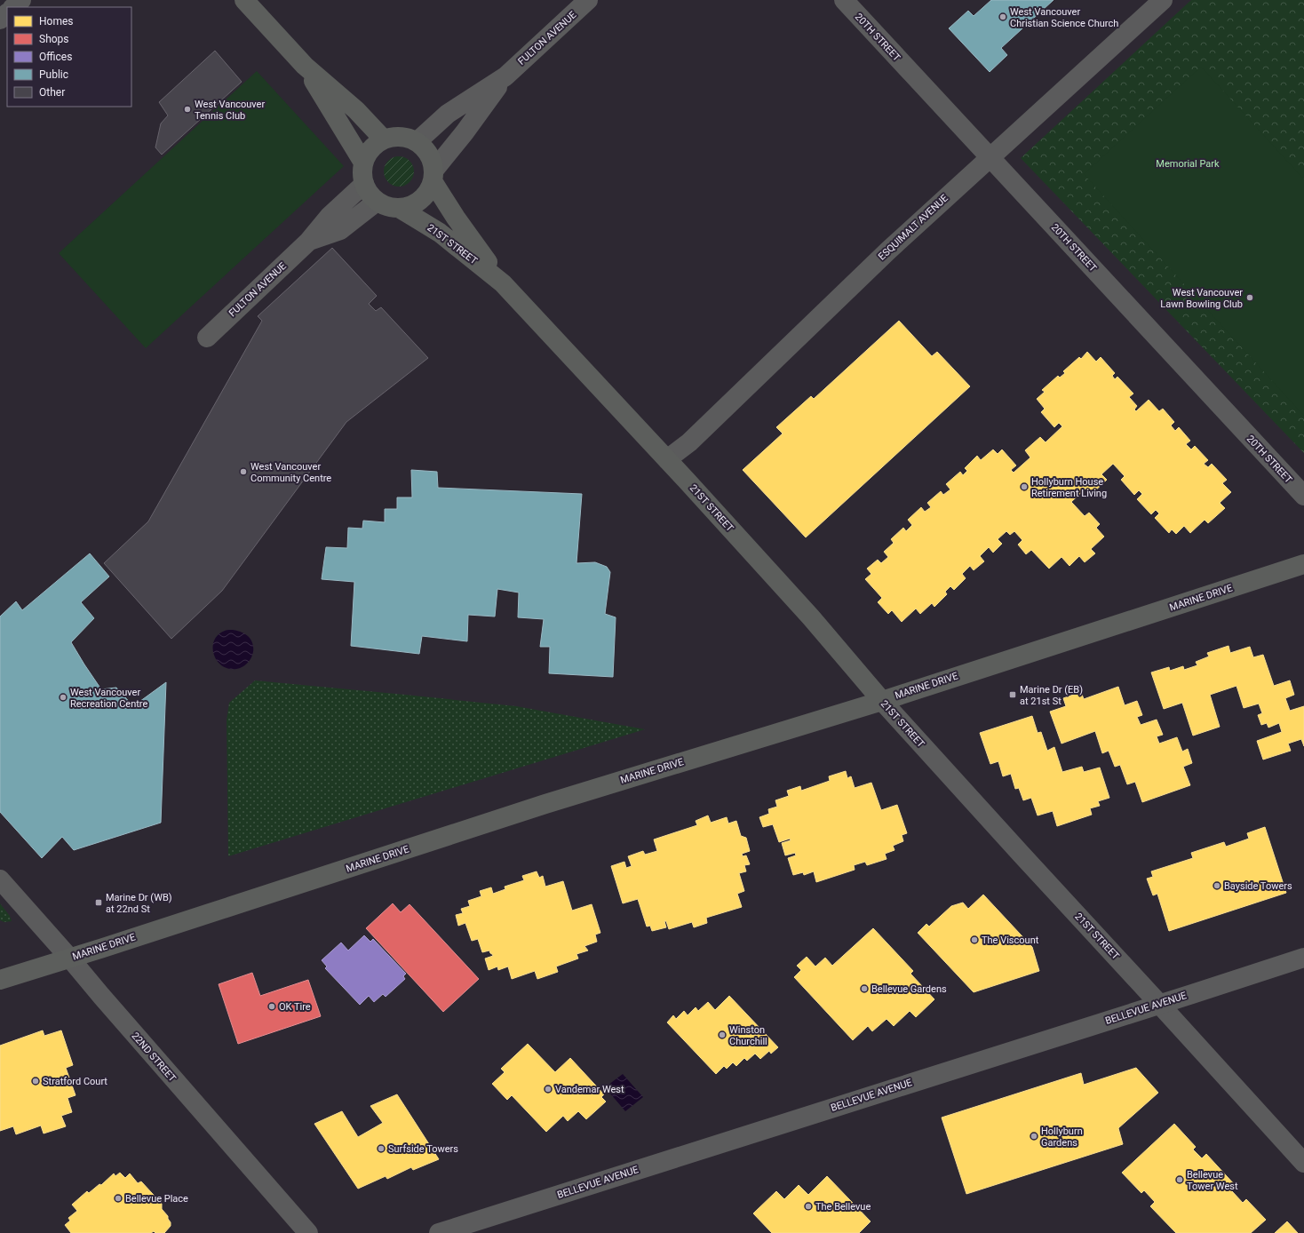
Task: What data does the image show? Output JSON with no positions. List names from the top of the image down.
{
  "streets": {
    "main road": ["21ST STREET", "MARINE DRIVE"],
    "street": [
      "20TH STREET",
      "FULTON AVENUE",
      "ESQUIMALT AVENUE",
      "BELLEVUE AVENUE",
      "22ND STREET"
    ]
  },
  "crossings": [
    ["20TH STREET", "ESQUIMALT AVENUE"],
    ["FULTON AVENUE", "21ST STREET"],
    ["ESQUIMALT AVENUE", "21ST STREET"],
    ["21ST STREET", "MARINE DRIVE"],
    ["21ST STREET", "BELLEVUE AVENUE"],
    ["MARINE DRIVE", "22ND STREET"]
  ],
  "parks": ["Memorial Park"],
  "places": {
    "other": [
      "West Vancouver Christian Science Church",
      "West Vancouver Tennis Club",
      "West Vancouver Lawn Bowling Club",
      "West Vancouver Community Centre",
      "Hollyburn House Retirement Living",
      "West Vancouver Recreation Centre",
      "Bayside Towers",
      "The Viscount",
      "Bellevue Gardens",
      "OK Tire",
      "Winston Churchill",
      "Stratford Court",
      "Vandemar West",
      "Hollyburn Gardens",
      "Surfside Towers",
      "Bellevue Tower West",
      "Bellevue Place",
      "The Bellevue"
    ],
    "transit": ["Marine Dr (EB) at 21st St", "Marine Dr (WB) at 22nd St"]
  },
  "legend": [
    "Homes",
    "Shops",
    "Offices",
    "Public",
    "Other"
  ]
}
